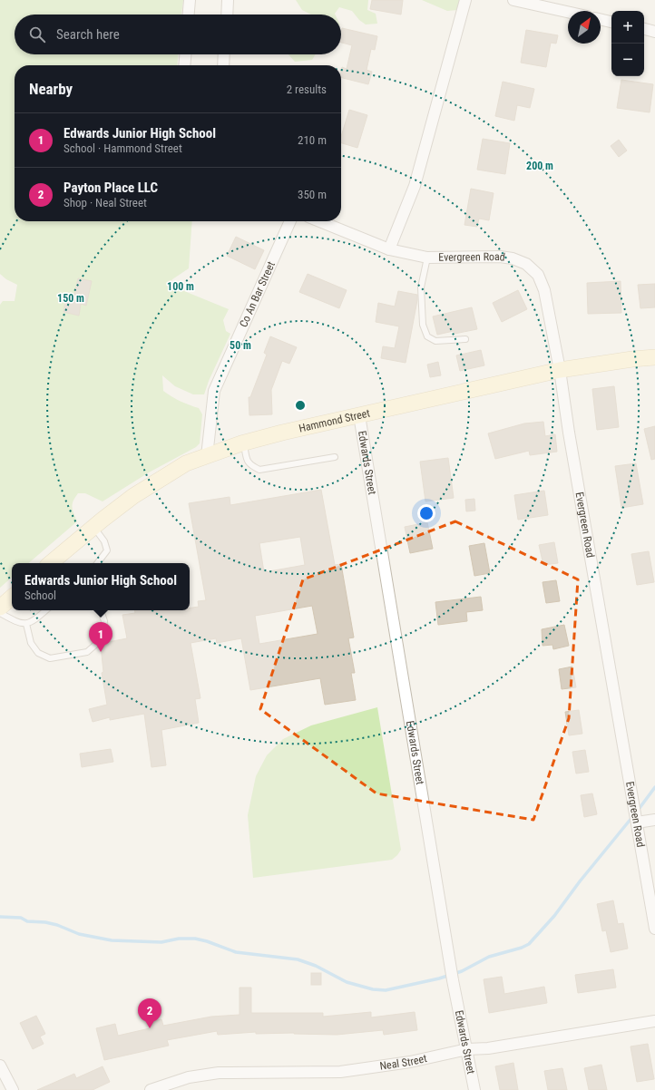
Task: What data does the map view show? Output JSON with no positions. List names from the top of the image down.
{
  "streets": {
    "street": [
      "Evergreen Road",
      "Co An Bar Street",
      "Hammond Street",
      "Edwards Street",
      "Neal Street"
    ]
  },
  "crossings": [
    ["Evergreen Road", "Hammond Street"],
    ["Co An Bar Street", "Hammond Street"],
    ["Hammond Street", "Edwards Street"],
    ["Edwards Street", "Neal Street"]
  ],
  "north": "top right",
  "page": {
    "map_buttons": ["+", "−"],
    "search": "Search here",
    "heading": ["Nearby", "2 results"],
    "list": [
      {
        "mark": "1",
        "name": "Edwards Junior High School",
        "note": "School · Hammond Street",
        "value": "210 m"
      },
      {
        "mark": "2",
        "name": "Payton Place LLC",
        "note": "Shop · Neal Street",
        "value": "350 m"
      }
    ],
    "popup": ["Edwards Junior High School", "School"],
    "pins": ["1", "2"]
  },
  "rings": [
    "200 m",
    "100 m",
    "150 m",
    "50 m"
  ]
}
